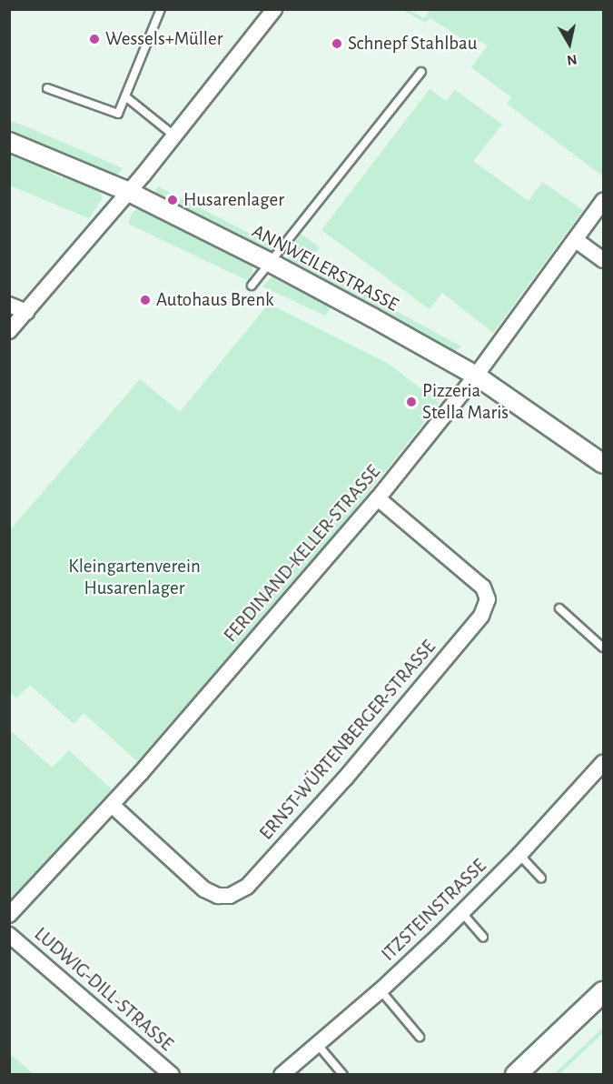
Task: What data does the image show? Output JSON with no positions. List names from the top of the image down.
{
  "streets": {
    "street": [
      "ANNWEILERSTRASSE",
      "FERDINAND-KELLER-STRASSE",
      "ERNST-WÜRTENBERGER-STRASSE",
      "ITZSTEINSTRASSE",
      "LUDWIG-DILL-STRASSE"
    ]
  },
  "crossings": [
    ["ANNWEILERSTRASSE", "FERDINAND-KELLER-STRASSE"],
    ["FERDINAND-KELLER-STRASSE", "ERNST-WÜRTENBERGER-STRASSE"]
  ],
  "parks": ["Kleingartenverein Husarenlager"],
  "places": [
    "Wessels+Müller",
    "Schnepf Stahlbau",
    "Husarenlager",
    "Autohaus Brenk",
    "Pizzeria Stella Maris"
  ],
  "north": "bottom"
}
